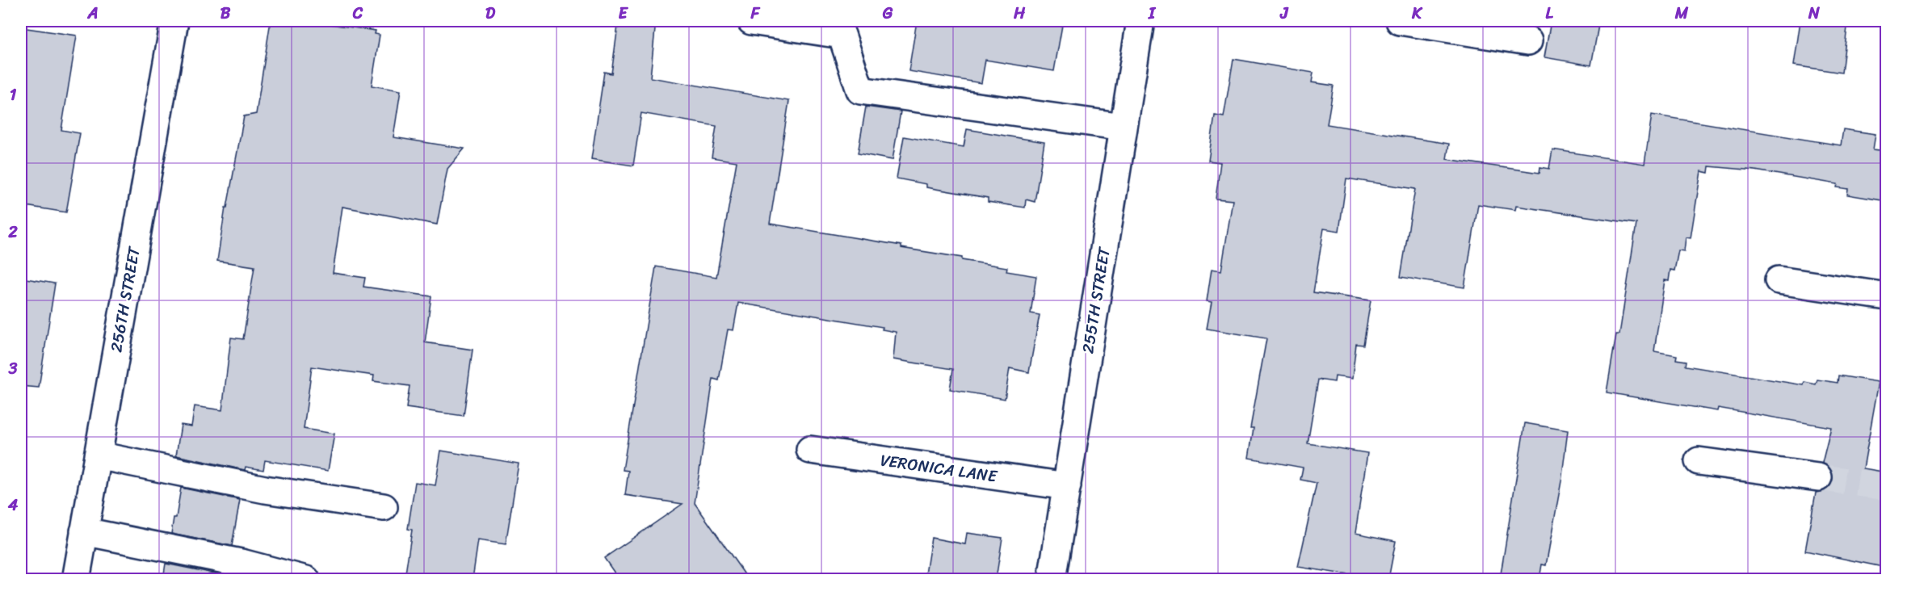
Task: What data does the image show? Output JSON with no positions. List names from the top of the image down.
{
  "streets": {
    "street": ["256TH STREET", "255TH STREET", "VERONICA LANE"]
  },
  "crossings": [
    ["255TH STREET", "VERONICA LANE"]
  ],
  "grid": {
    "columns": [
      "A",
      "B",
      "C",
      "D",
      "E",
      "F",
      "G",
      "H",
      "I",
      "J",
      "K",
      "L",
      "M",
      "N"
    ],
    "rows": [
      "1",
      "2",
      "3",
      "4"
    ]
  }
}
